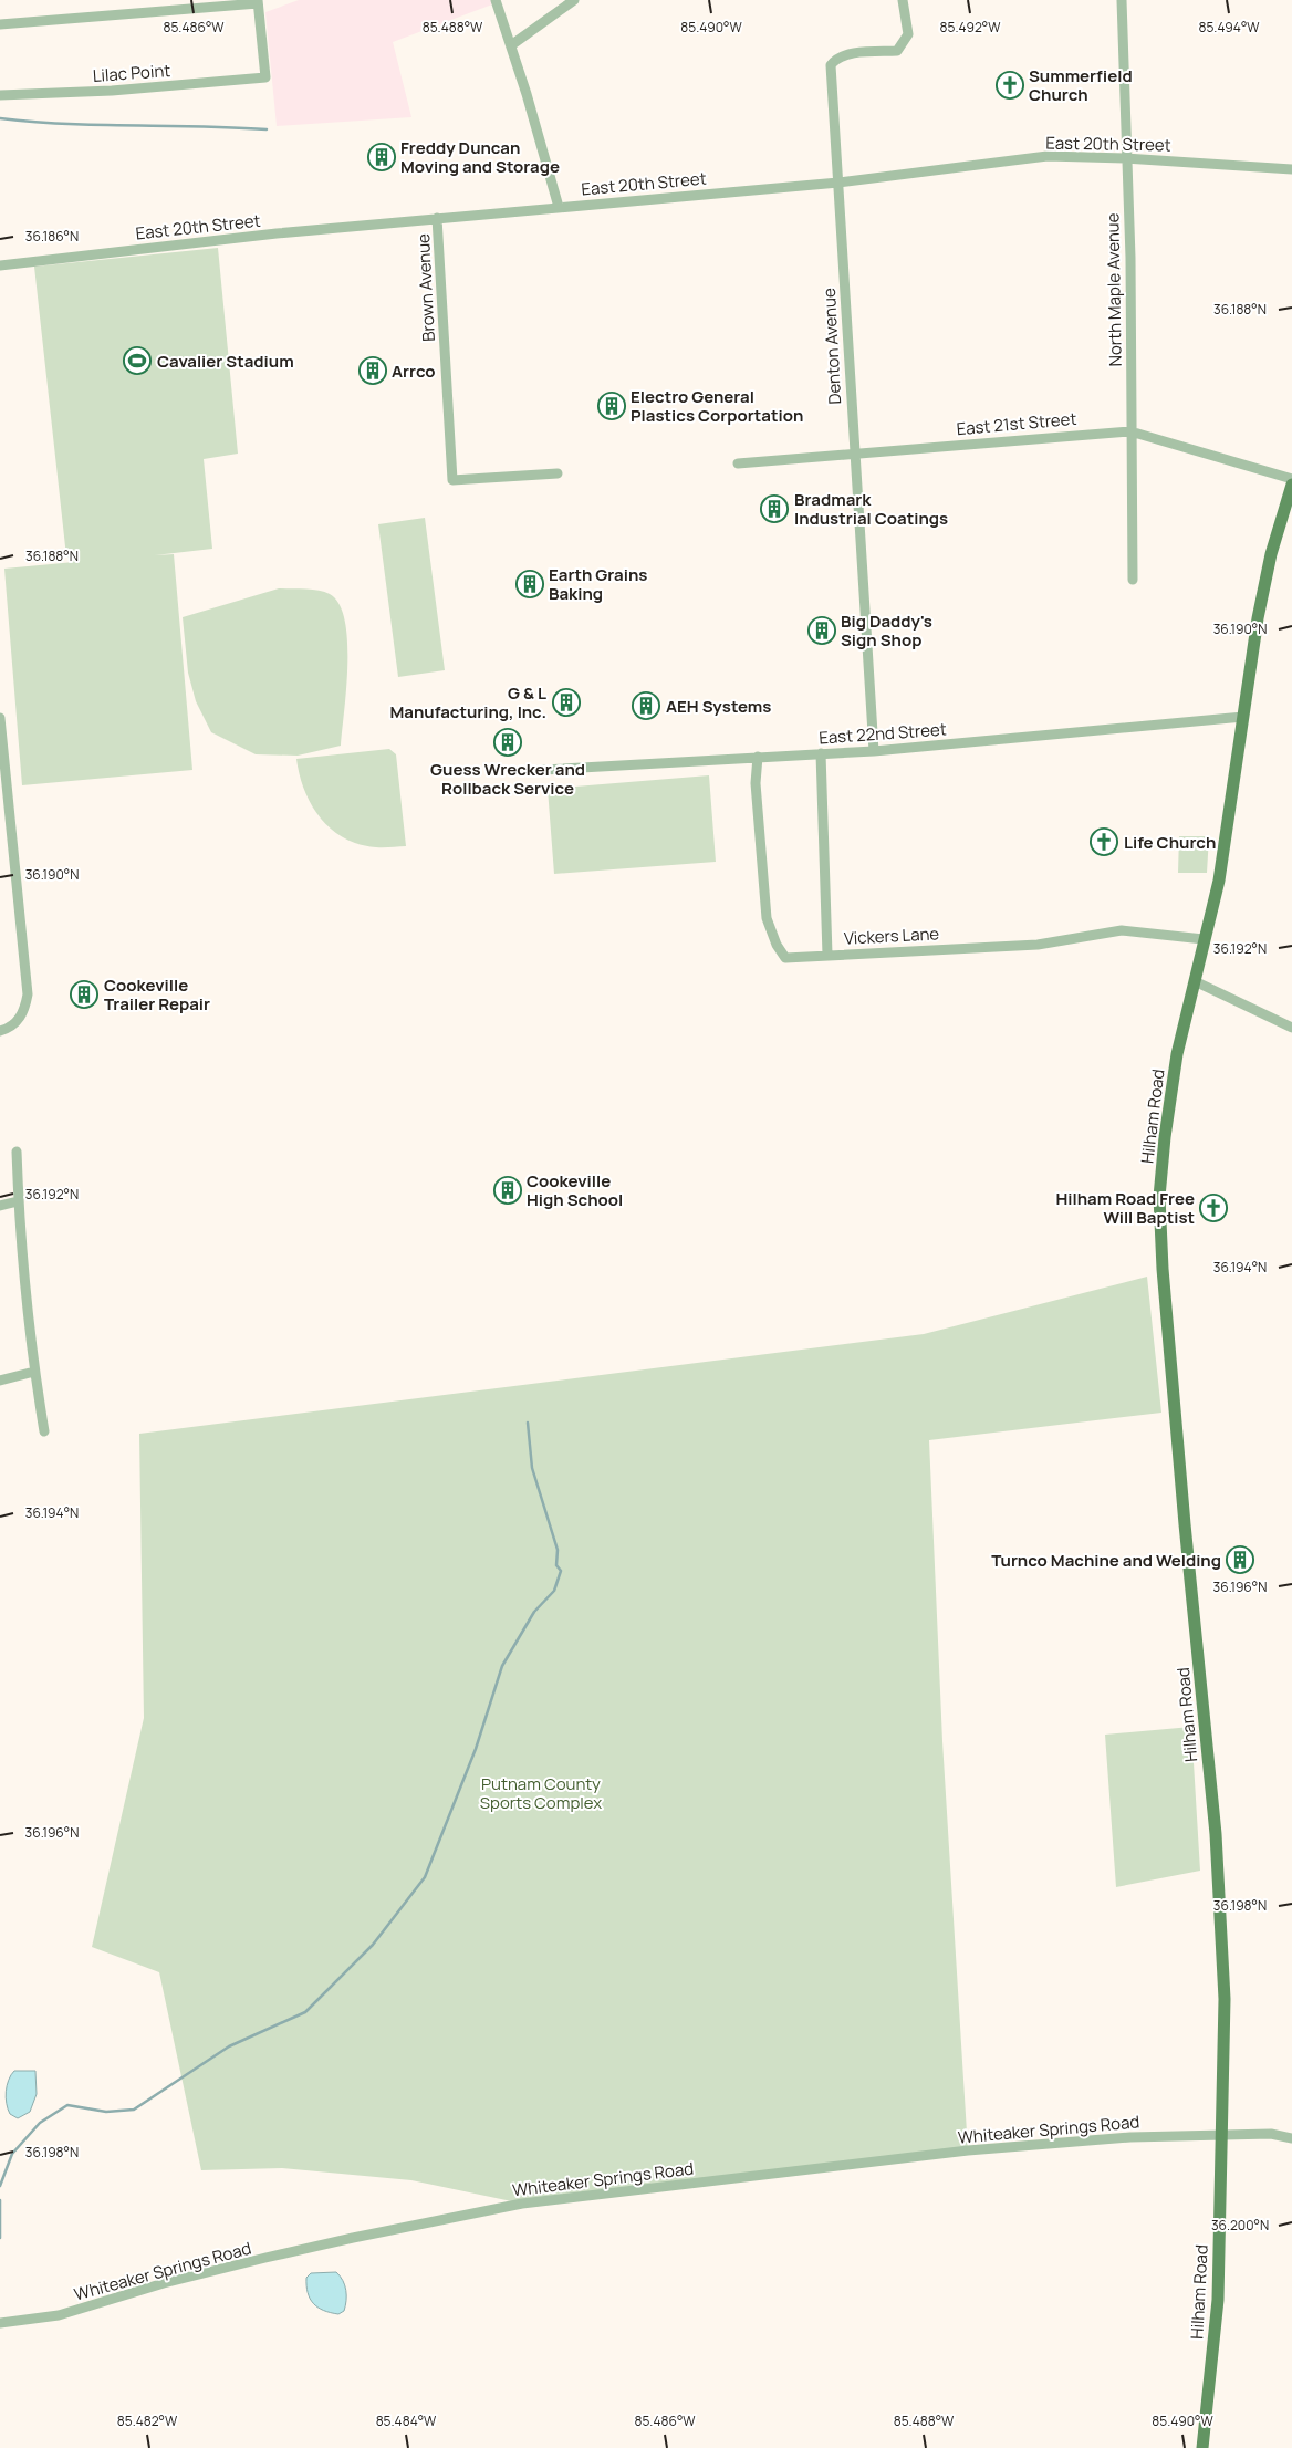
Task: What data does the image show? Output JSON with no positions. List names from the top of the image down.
{
  "streets": {
    "main road": ["Hilham Road"],
    "street": [
      "Lilac Point",
      "East 20th Street",
      "Brown Avenue",
      "North Maple Avenue",
      "Denton Avenue",
      "East 21st Street",
      "East 22nd Street",
      "Vickers Lane",
      "Whiteaker Springs Road"
    ]
  },
  "crossings": [
    ["East 20th Street", "Brown Avenue"],
    ["East 20th Street", "North Maple Avenue"],
    ["East 20th Street", "Denton Avenue"],
    ["North Maple Avenue", "East 21st Street"],
    ["Denton Avenue", "East 21st Street"],
    ["Denton Avenue", "East 22nd Street"],
    ["East 22nd Street", "Vickers Lane"],
    ["East 22nd Street", "Hilham Road"],
    ["Vickers Lane", "Hilham Road"],
    ["Hilham Road", "Whiteaker Springs Road"]
  ],
  "parks": ["Putnam County Sports Complex"],
  "places": {
    "church": ["Summerfield Church", "Life Church", "Hilham Road Free Will Baptist"],
    "building": [
      "Freddy Duncan Moving and Storage",
      "Arrco",
      "Electro General Plastics Corportation",
      "Bradmark Industrial Coatings",
      "Earth Grains Baking",
      "Big Daddy's Sign Shop",
      "G & L Manufacturing, Inc.",
      "AEH Systems",
      "Guess Wrecker and Rollback Service",
      "Cookeville Trailer Repair",
      "Cookeville High School",
      "Turnco Machine and Welding"
    ],
    "sports": ["Cavalier Stadium"]
  },
  "coordinates": [
    "85.486°W",
    "85.488°W",
    "85.490°W",
    "85.492°W",
    "85.494°W",
    "36.186°N",
    "36.188°N",
    "36.190°N",
    "36.192°N",
    "36.194°N",
    "36.196°N",
    "36.198°N",
    "36.200°N",
    "85.482°W",
    "85.484°W"
  ]
}
